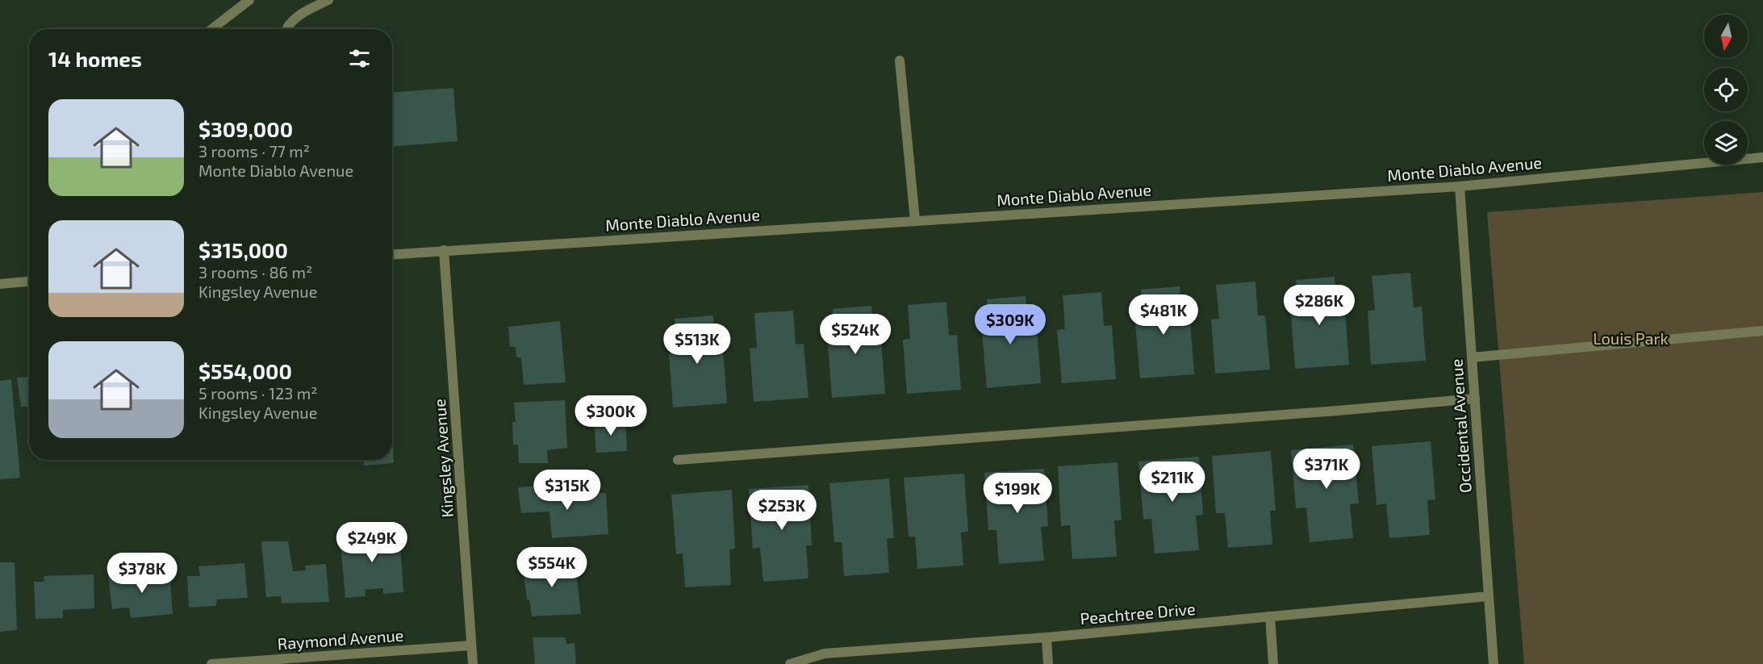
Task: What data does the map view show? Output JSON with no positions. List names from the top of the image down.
{
  "streets": {
    "street": [
      "Monte Diablo Avenue",
      "Occidental Avenue",
      "Kingsley Avenue",
      "Peachtree Drive",
      "Raymond Avenue"
    ]
  },
  "crossings": [
    ["Monte Diablo Avenue", "Occidental Avenue"],
    ["Monte Diablo Avenue", "Kingsley Avenue"],
    ["Occidental Avenue", "Peachtree Drive"],
    ["Kingsley Avenue", "Raymond Avenue"]
  ],
  "parks": ["Louis Park"],
  "north": "bottom",
  "page": {
    "heading": "14 homes",
    "list": [
      {
        "name": "$309,000",
        "note": "3 rooms · 77 m² · Monte Diablo Avenue"
      },
      {
        "name": "$315,000",
        "note": "3 rooms · 86 m² · Kingsley Avenue"
      },
      {
        "name": "$554,000",
        "note": "5 rooms · 123 m² · Kingsley Avenue"
      }
    ],
    "price": [
      "$286K",
      "$481K",
      "$309K",
      "$524K",
      "$513K",
      "$300K",
      "$371K",
      "$211K",
      "$315K",
      "$199K",
      "$253K",
      "$249K",
      "$554K",
      "$378K"
    ]
  }
}
